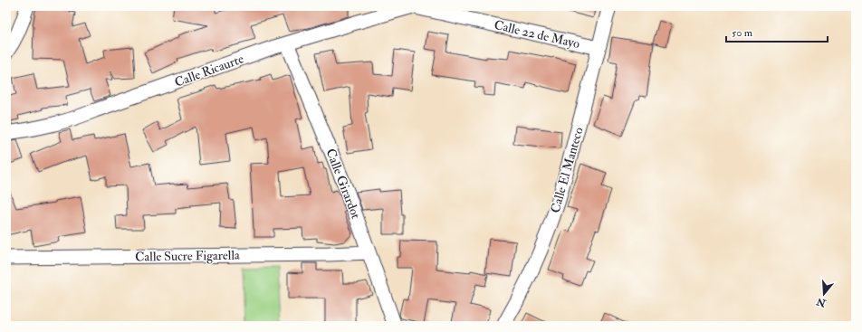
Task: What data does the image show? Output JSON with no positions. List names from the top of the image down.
{
  "streets": {
    "street": [
      "Calle 22 de Mayo",
      "Calle Ricaurte",
      "Calle El Manteco",
      "Calle Girardot",
      "Calle Sucre Figarella"
    ]
  },
  "crossings": [
    ["Calle 22 de Mayo", "Calle Ricaurte"],
    ["Calle 22 de Mayo", "Calle El Manteco"],
    ["Calle Ricaurte", "Calle Girardot"],
    ["Calle Girardot", "Calle Sucre Figarella"]
  ],
  "scale_bar": "50 m",
  "north": "bottom"
}
